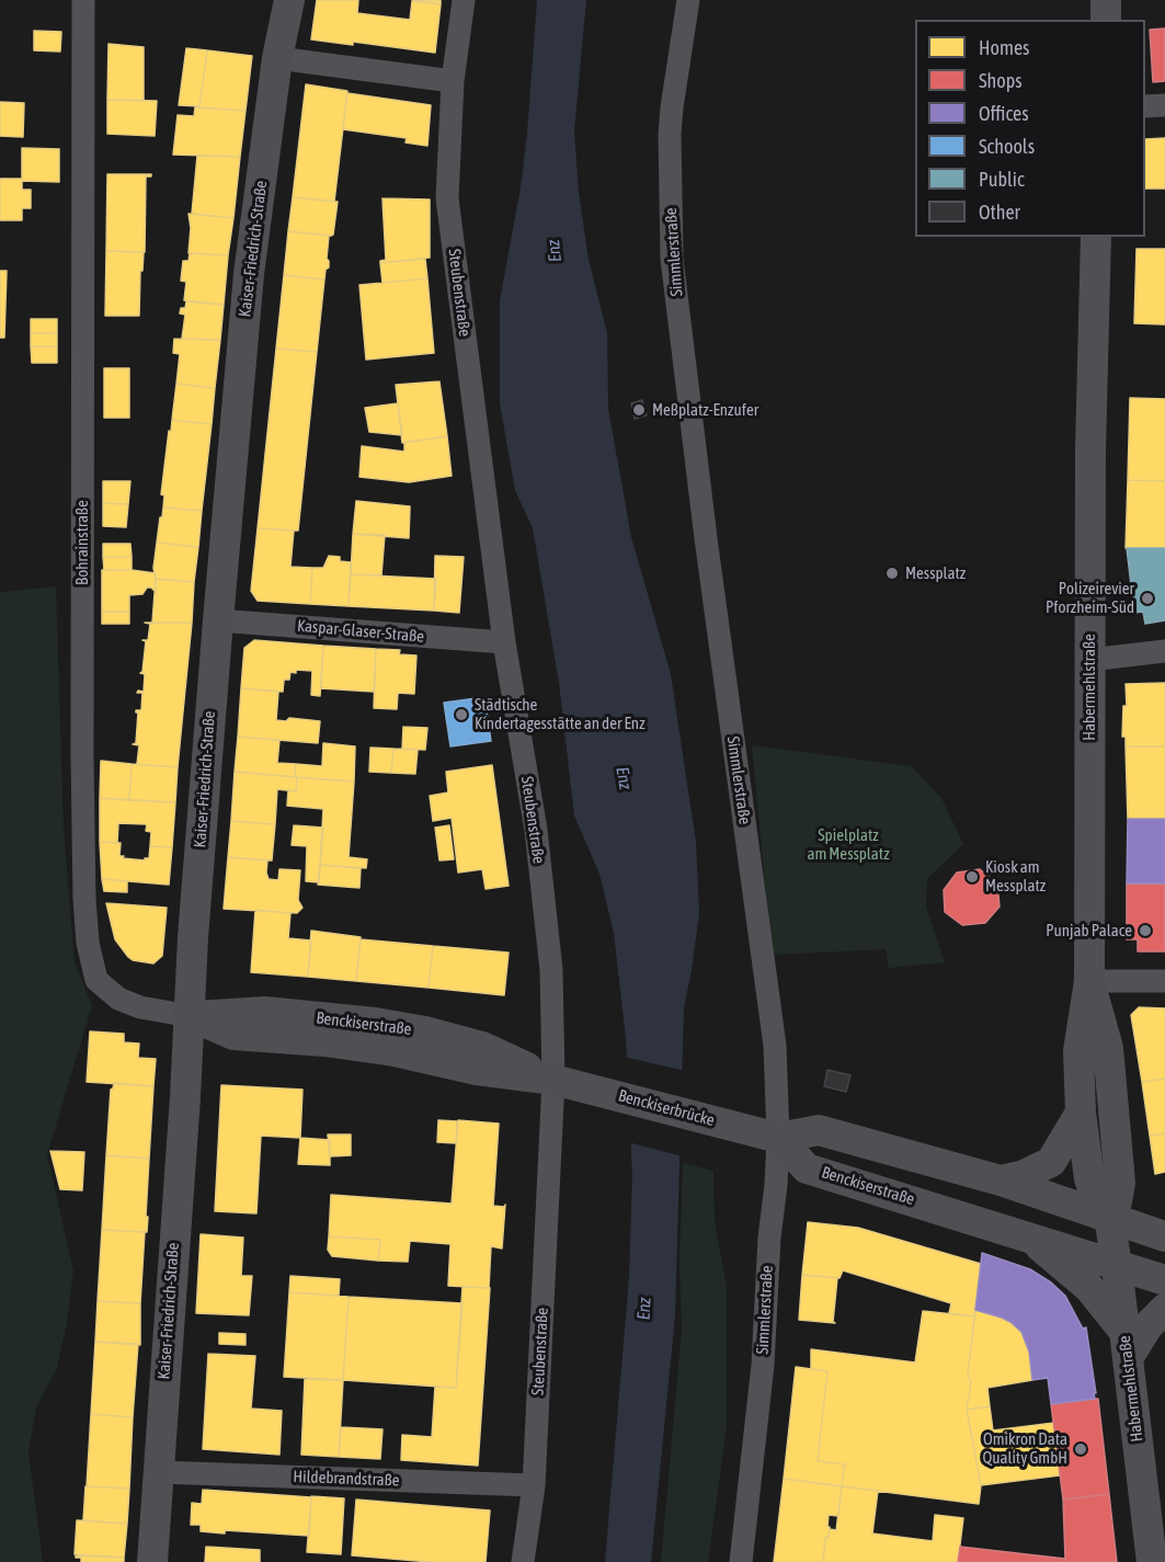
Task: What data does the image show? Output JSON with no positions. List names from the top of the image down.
{
  "streets": {
    "street": [
      "Kaiser-Friedrich-Straße",
      "Simmlerstraße",
      "Steubenstraße",
      "Bohrainstraße",
      "Kaspar-Glaser-Straße",
      "Habermehlstraße",
      "Benckiserstraße",
      "Benckiserbrücke",
      "Hildebrandstraße"
    ]
  },
  "crossings": [
    ["Kaiser-Friedrich-Straße", "Bohrainstraße"],
    ["Kaiser-Friedrich-Straße", "Kaspar-Glaser-Straße"],
    ["Kaiser-Friedrich-Straße", "Benckiserstraße"],
    ["Kaiser-Friedrich-Straße", "Hildebrandstraße"],
    ["Simmlerstraße", "Benckiserstraße"],
    ["Simmlerstraße", "Benckiserbrücke"],
    ["Steubenstraße", "Kaspar-Glaser-Straße"],
    ["Steubenstraße", "Benckiserstraße"],
    ["Steubenstraße", "Benckiserbrücke"],
    ["Steubenstraße", "Hildebrandstraße"],
    ["Bohrainstraße", "Benckiserstraße"],
    ["Habermehlstraße", "Benckiserstraße"],
    ["Benckiserstraße", "Benckiserbrücke"]
  ],
  "water": ["Enz"],
  "parks": ["Spielplatz am Messplatz"],
  "places": [
    "Meßplatz-Enzufer",
    "Messplatz",
    "Polizeirevier Pforzheim-Süd",
    "Städtische Kindertagesstätte an der Enz",
    "Kiosk am Messplatz",
    "Punjab Palace",
    "Omikron Data Quality GmbH"
  ],
  "legend": [
    "Homes",
    "Shops",
    "Offices",
    "Schools",
    "Public",
    "Other"
  ]
}
